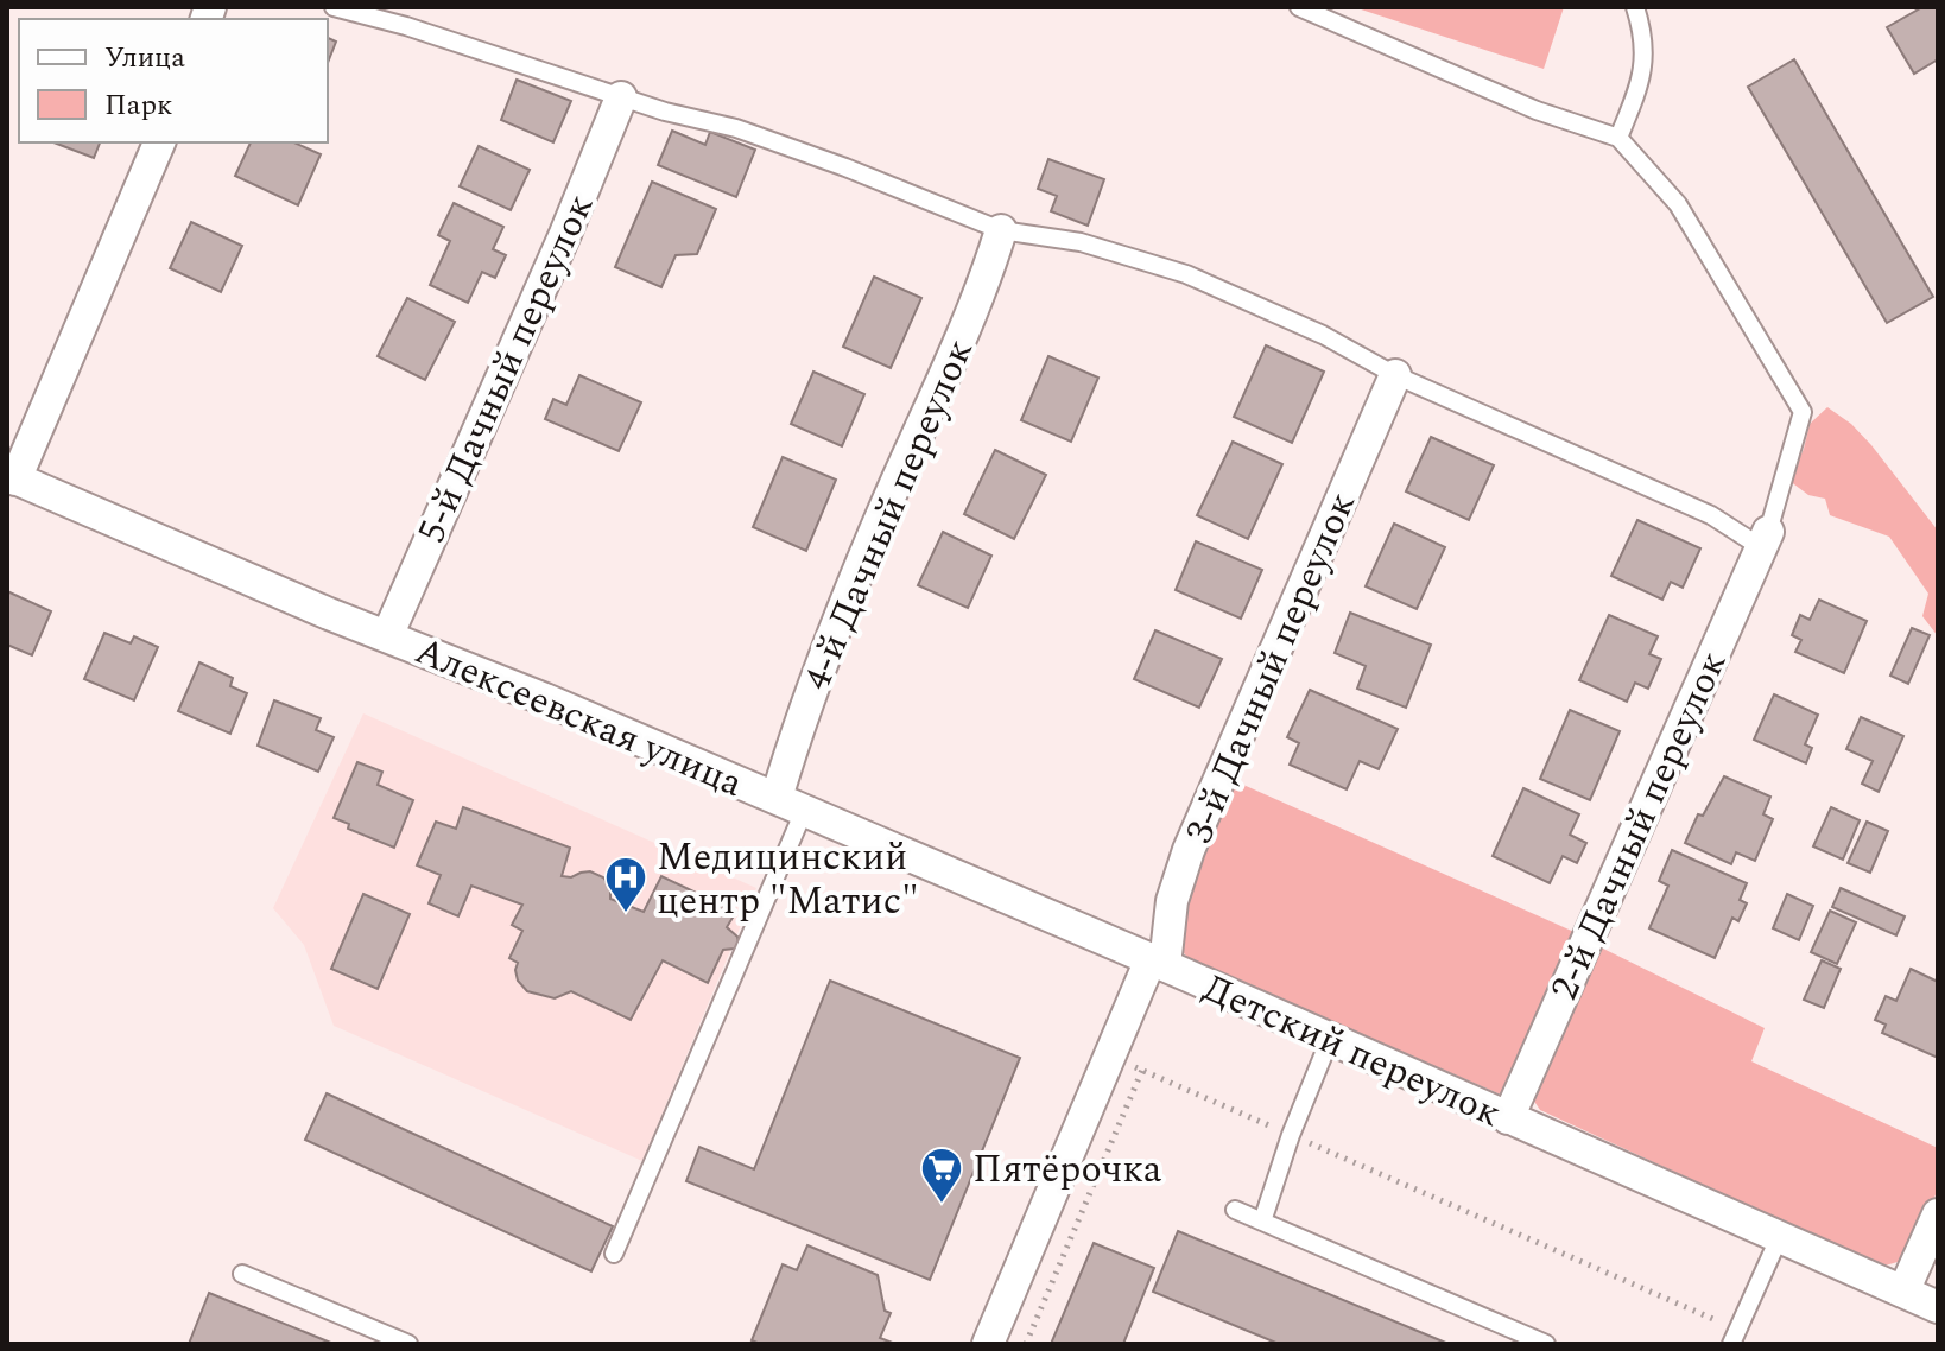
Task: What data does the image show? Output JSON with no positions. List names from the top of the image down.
{
  "streets": {
    "street": [
      "5-й Дачный переулок",
      "4-й Дачный переулок",
      "3-й Дачный переулок",
      "Алексеевская улица",
      "2-й Дачный переулок",
      "Детский переулок"
    ]
  },
  "crossings": [
    ["5-й Дачный переулок", "Алексеевская улица"],
    ["4-й Дачный переулок", "Алексеевская улица"],
    ["3-й Дачный переулок", "Алексеевская улица"],
    ["3-й Дачный переулок", "Детский переулок"],
    ["Алексеевская улица", "Детский переулок"],
    ["2-й Дачный переулок", "Детский переулок"]
  ],
  "places": {
    "hospital": ["Медицинский центр \"Матис\""],
    "supermarket": ["Пятёрочка"]
  },
  "legend": ["Улица", "Парк"]
}
